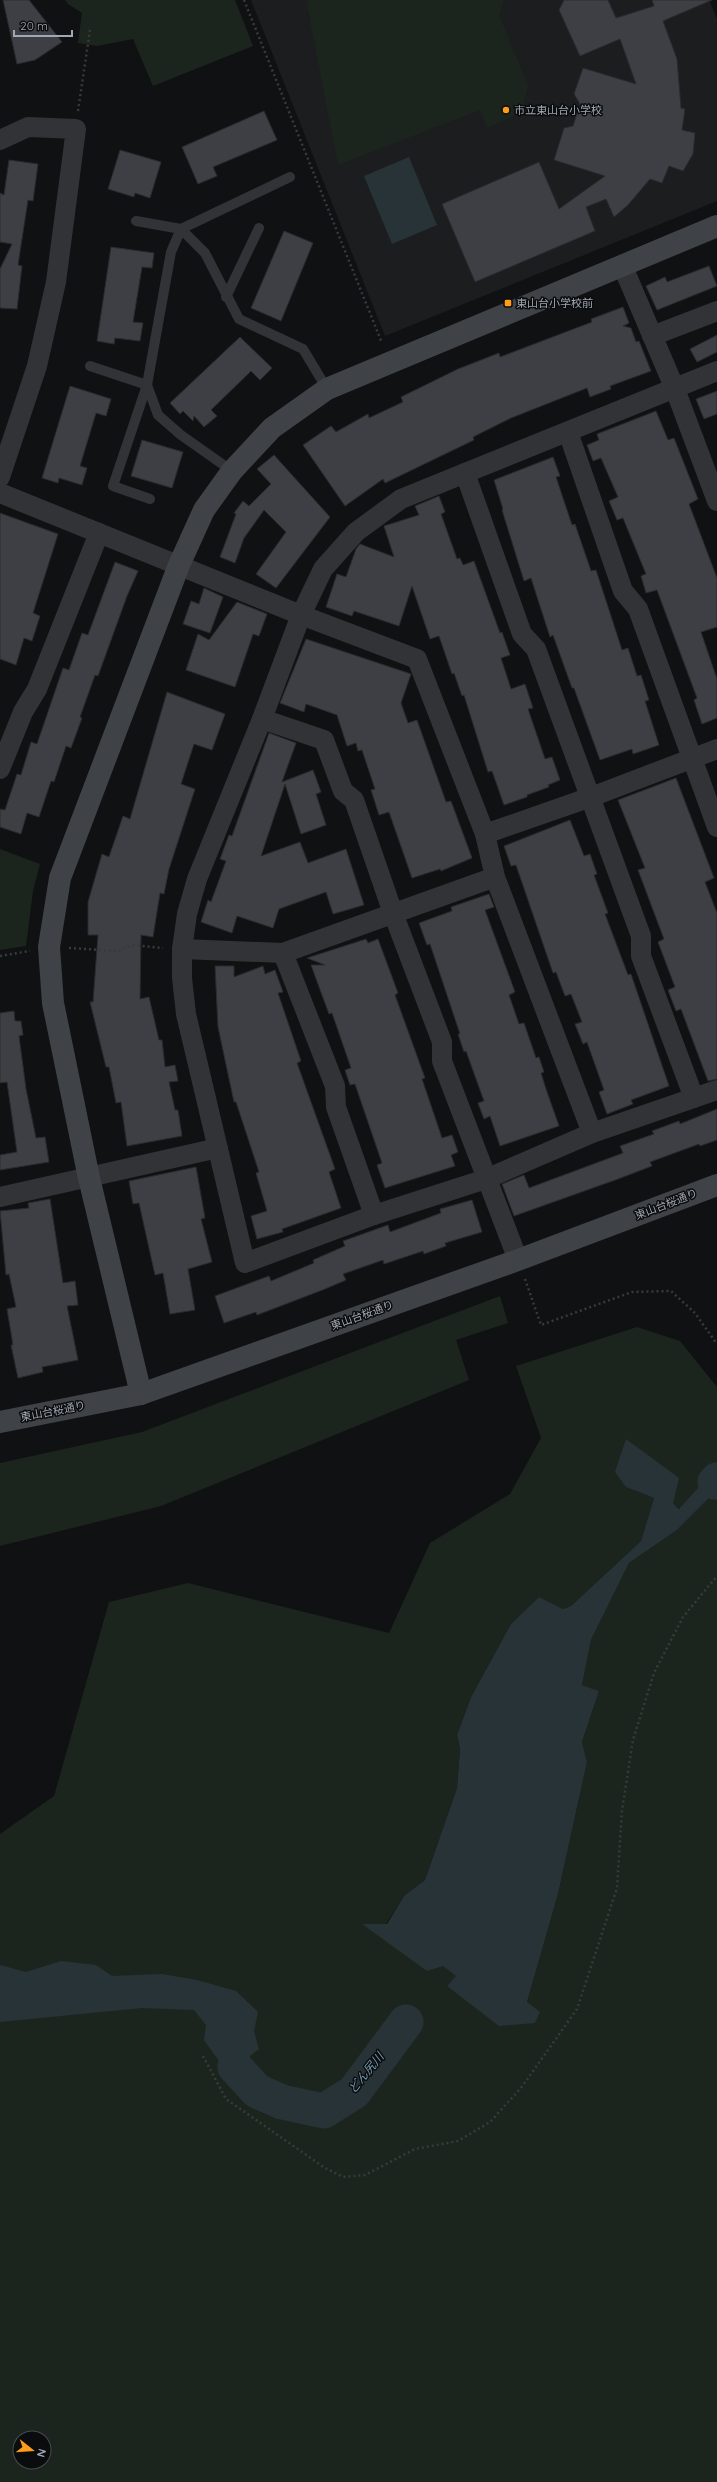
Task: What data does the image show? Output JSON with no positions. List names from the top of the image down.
{
  "streets": {
    "street": ["東山台桜通り"]
  },
  "water": ["どん尻川"],
  "places": {
    "other": ["市立東山台小学校"],
    "transit": ["東山台小学校前"]
  },
  "scale_bar": "20 m",
  "north": "right"
}
